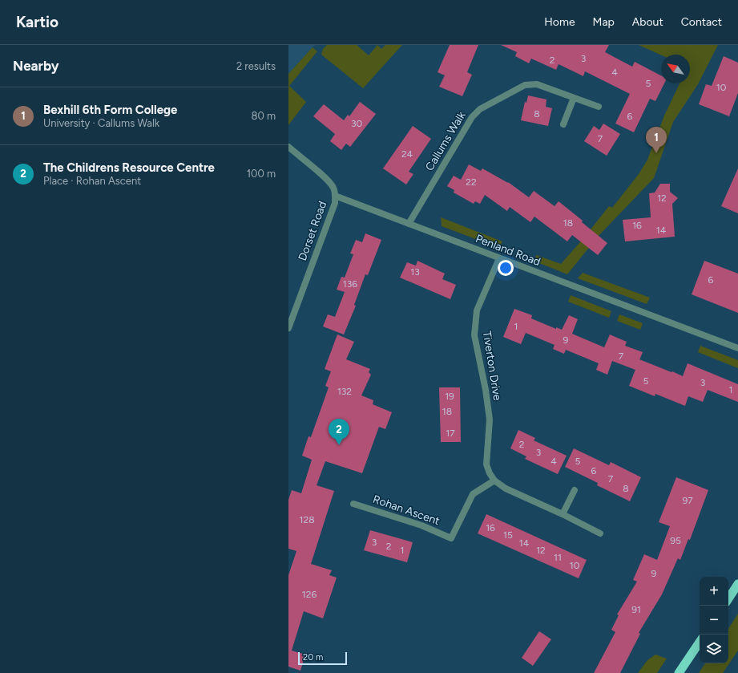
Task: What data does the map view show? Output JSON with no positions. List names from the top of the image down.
{
  "streets": {
    "street": [
      "Callums Walk",
      "Dorset Road",
      "Penland Road",
      "Tiverton Drive",
      "Rohan Ascent"
    ]
  },
  "crossings": [
    ["Callums Walk", "Penland Road"],
    ["Dorset Road", "Penland Road"],
    ["Penland Road", "Tiverton Drive"],
    ["Tiverton Drive", "Rohan Ascent"]
  ],
  "house_numbers": [
    "3",
    "2",
    "4",
    "5",
    "10",
    "8",
    "6",
    "30",
    "7",
    "24",
    "22",
    "12",
    "18",
    "16",
    "14",
    "13",
    "6",
    "136",
    "1",
    "9",
    "7",
    "5",
    "3",
    "1",
    "132",
    "19",
    "18",
    "17",
    "2",
    "3",
    "4",
    "5",
    "6",
    "7",
    "8",
    "97",
    "128",
    "16",
    "15",
    "95",
    "3",
    "14",
    "2",
    "1",
    "12",
    "11",
    "10",
    "9",
    "126",
    "91"
  ],
  "scale_bar": "20 m",
  "north": "top left",
  "page": {
    "header": "Kartio",
    "nav": [
      "Home",
      "Map",
      "About",
      "Contact"
    ],
    "heading": ["Nearby", "2 results"],
    "list": [
      {
        "mark": "1",
        "name": "Bexhill 6th Form College",
        "note": "University · Callums Walk",
        "value": "80 m"
      },
      {
        "mark": "2",
        "name": "The Childrens Resource Centre",
        "note": "Place · Rohan Ascent",
        "value": "100 m"
      }
    ],
    "pins": ["1", "2"],
    "map_buttons": ["+", "−"],
    "scale": "20 m"
  }
}
